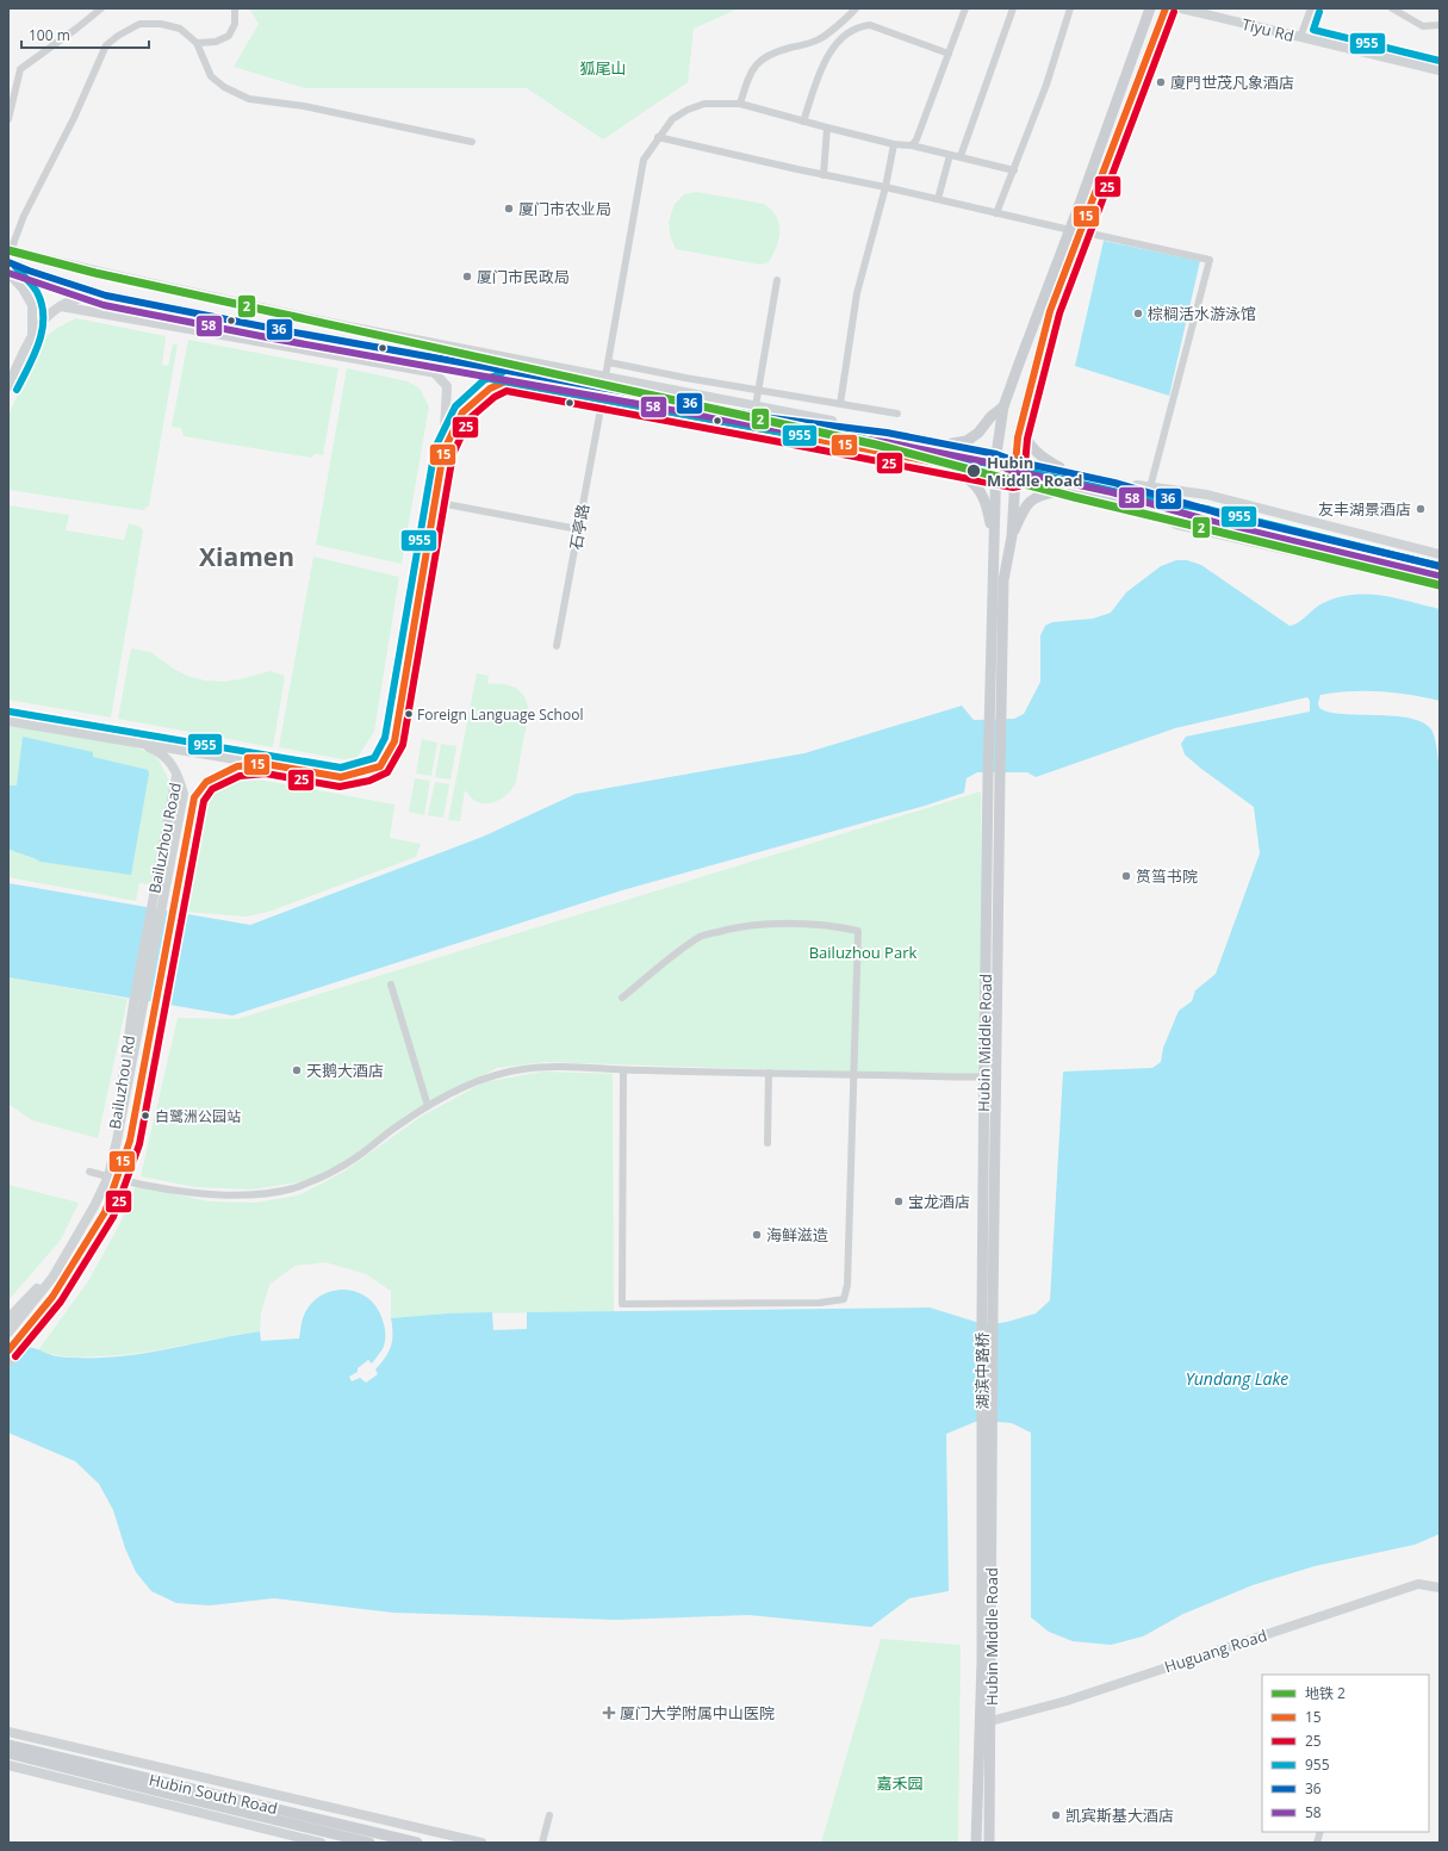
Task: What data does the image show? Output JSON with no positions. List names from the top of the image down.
{
  "streets": {
    "main road": [
      "Tiyu Rd",
      "Bailuzhou Road",
      "Hubin Middle Road",
      "Bailuzhou Rd",
      "湖滨中路桥",
      "Huguang Road",
      "Hubin South Road"
    ],
    "street": ["石亭路"]
  },
  "crossings": [
    ["Bailuzhou Road", "Bailuzhou Rd"],
    ["Hubin Middle Road", "湖滨中路桥"],
    ["Hubin Middle Road", "Huguang Road"]
  ],
  "districts": ["Xiamen"],
  "water": ["Yundang Lake"],
  "parks": ["狐尾山", "Bailuzhou Park", "嘉禾园"],
  "places": {
    "other": [
      "廈門世茂凡象酒店",
      "厦门市农业局",
      "厦门市民政局",
      "棕榈活水游泳馆",
      "Hubin Middle Road",
      "友丰湖景酒店",
      "Foreign Language School",
      "筼筜书院",
      "天鹅大酒店",
      "白鹭洲公园站",
      "宝龙酒店",
      "海鲜滋造",
      "凯宾斯基大酒店"
    ],
    "health": ["厦门大学附属中山医院"]
  },
  "lines": [
    "transit line 15",
    "transit line 25",
    "transit line 955",
    "metro line 2",
    "transit line 36",
    "transit line 58"
  ],
  "legend": [
    "地铁 2",
    "15",
    "25",
    "955",
    "36",
    "58"
  ],
  "scale_bar": "100 m"
}
